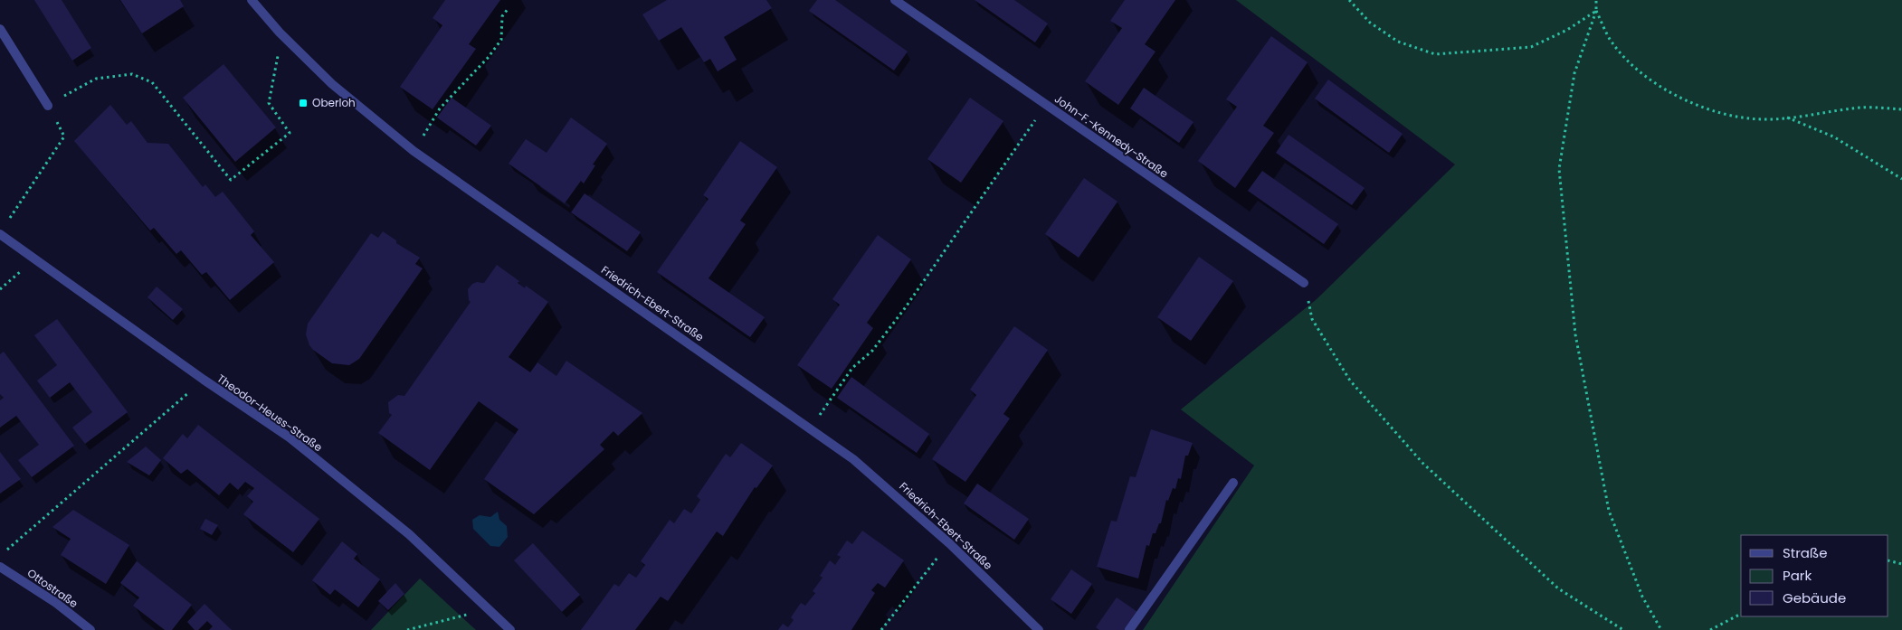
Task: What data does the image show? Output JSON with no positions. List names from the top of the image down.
{
  "streets": {
    "street": [
      "John-F.-Kennedy-Straße",
      "Friedrich-Ebert-Straße",
      "Theodor-Heuss-Straße",
      "Ottostraße"
    ]
  },
  "places": {
    "transit": ["Oberloh"]
  },
  "legend": ["Straße", "Park", "Gebäude"]
}
